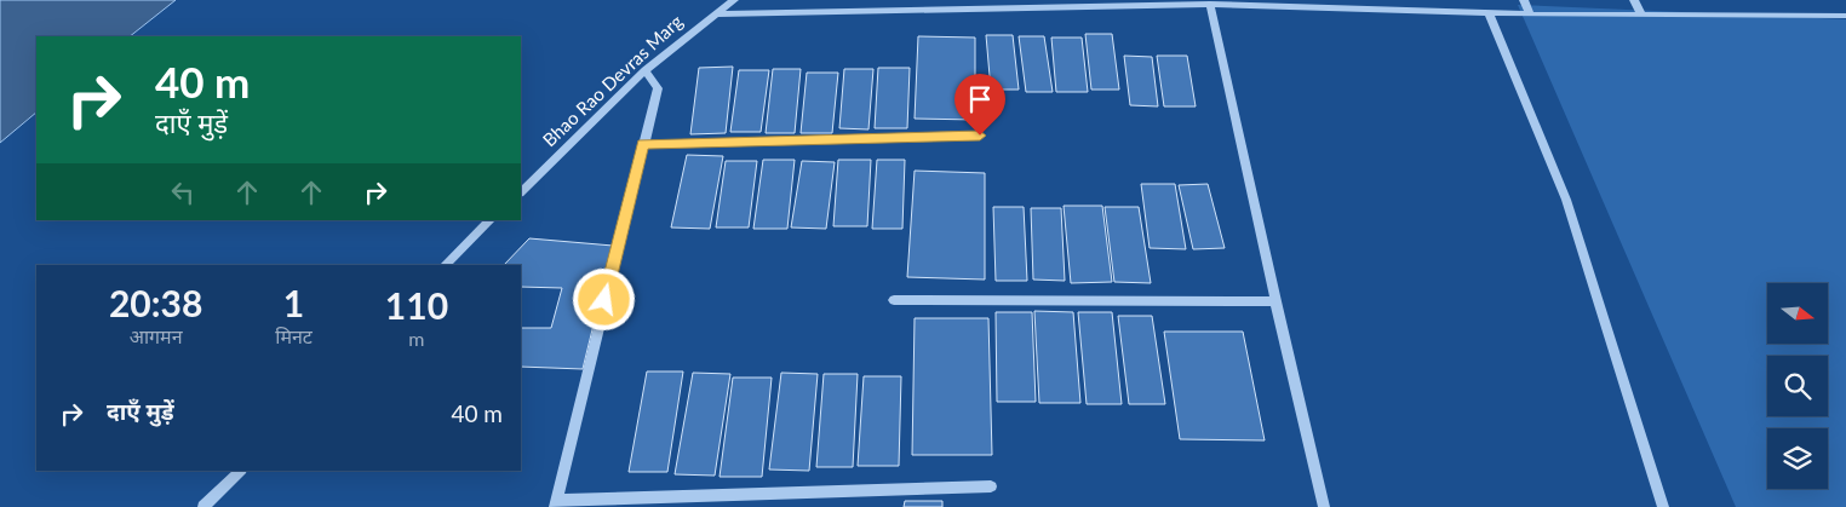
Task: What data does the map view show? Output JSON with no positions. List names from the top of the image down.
{
  "streets": {
    "street": ["Bhao Rao Devras Marg"]
  },
  "north": "right",
  "page": {
    "turn": ["40 m", "दाएँ मुड़ें"],
    "eta": [
      "20:38",
      "आगमन",
      "1",
      "मिनट",
      "110",
      "m"
    ],
    "list": [
      {
        "name": "दाएँ मुड़ें",
        "value": "40 m"
      }
    ]
  }
}
